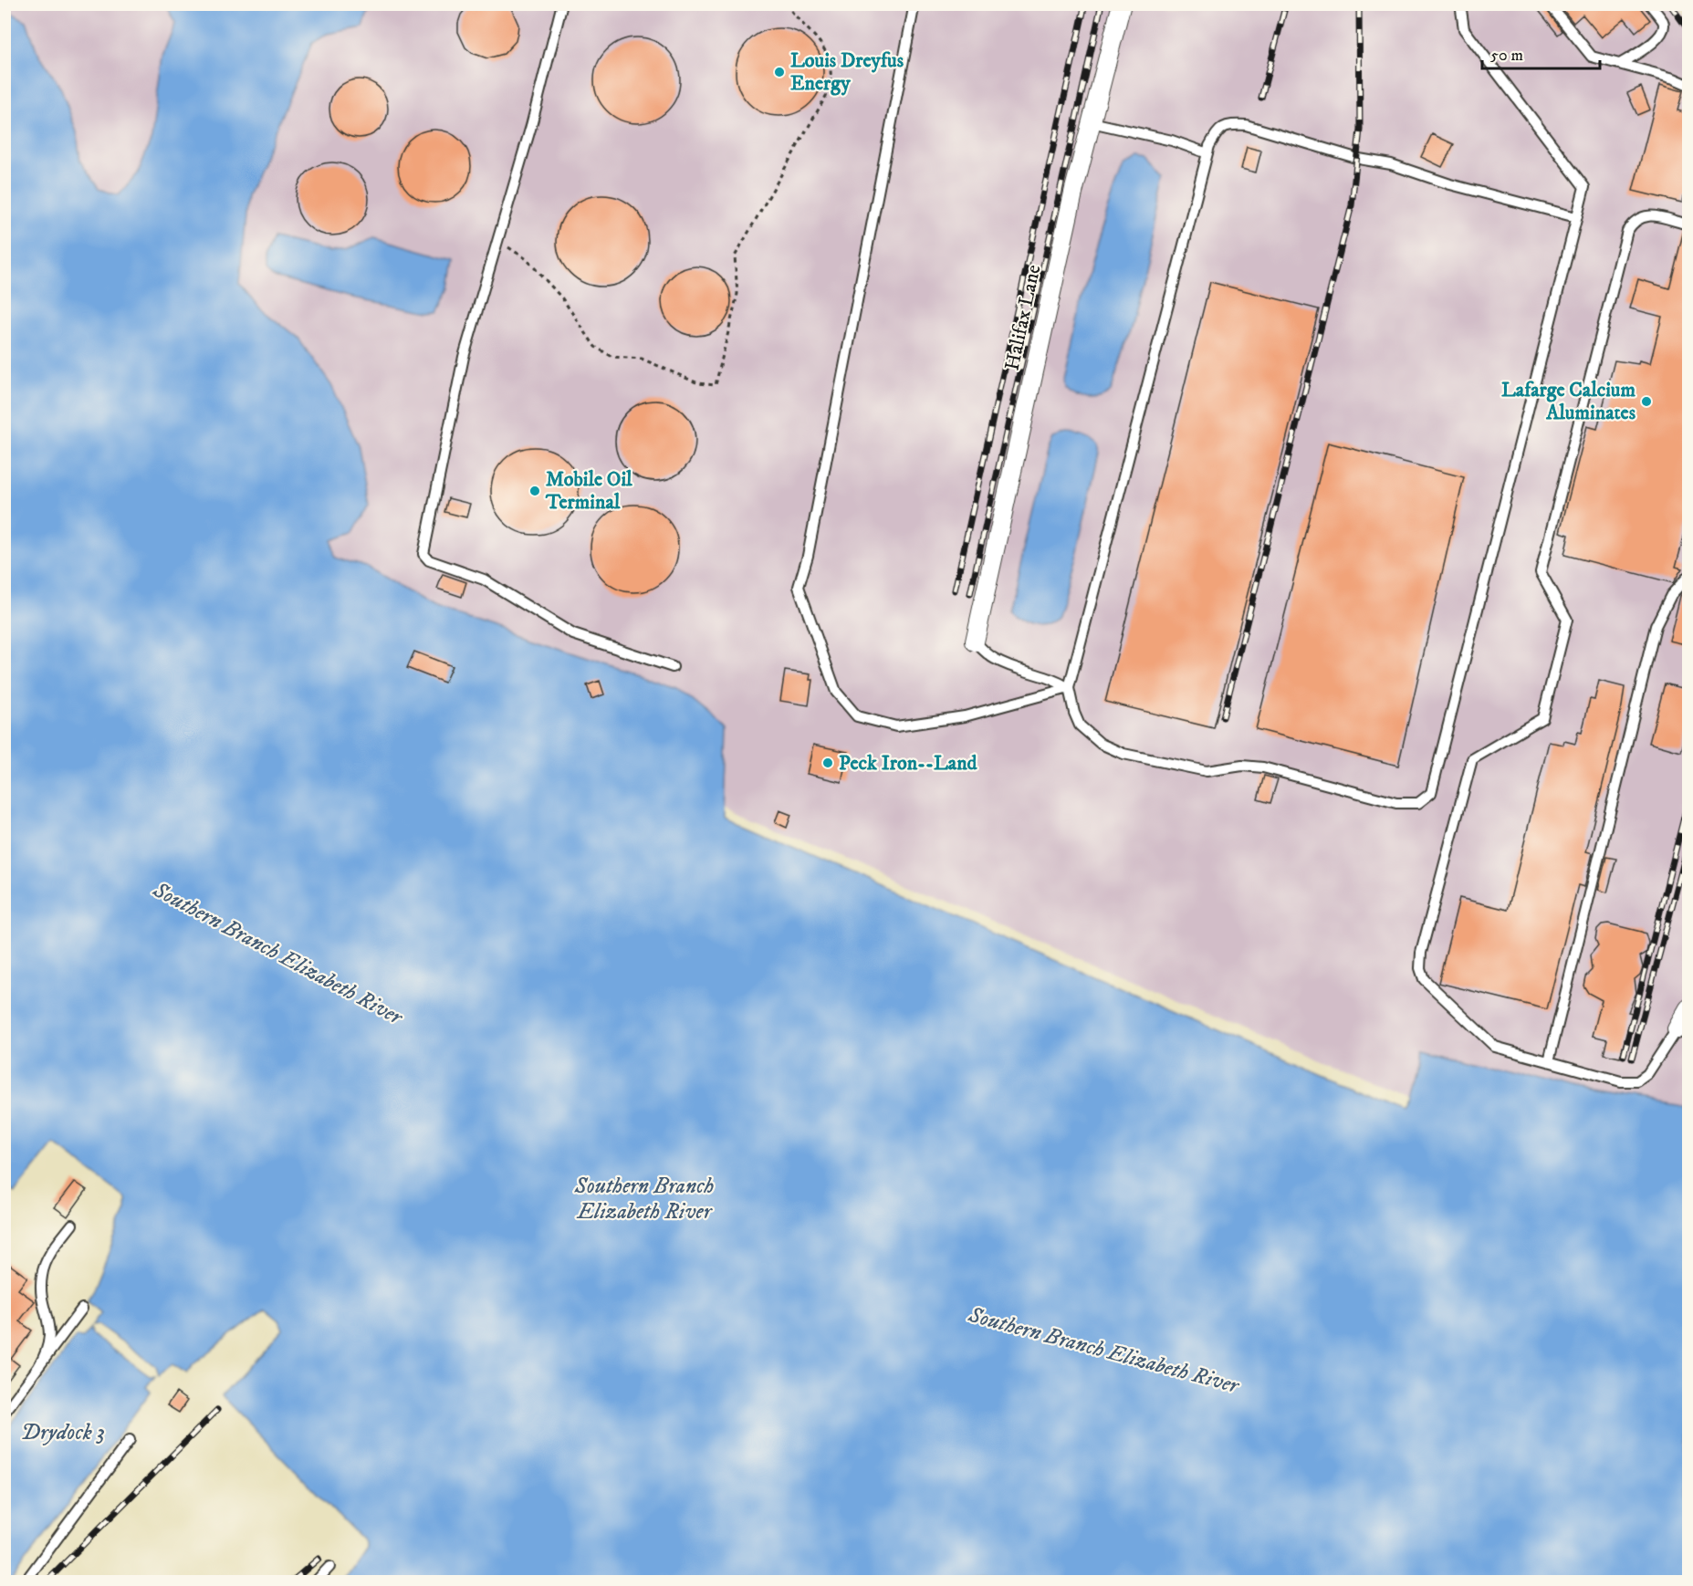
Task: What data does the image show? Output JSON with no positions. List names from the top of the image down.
{
  "streets": {
    "street": ["Halifax Lane"]
  },
  "water": ["Southern Branch Elizabeth River", "Drydock 3"],
  "places": [
    "Louis Dreyfus Energy",
    "Lafarge Calcium Aluminates",
    "Mobile Oil Terminal",
    "Peck Iron--Land"
  ],
  "scale_bar": "50 m"
}
